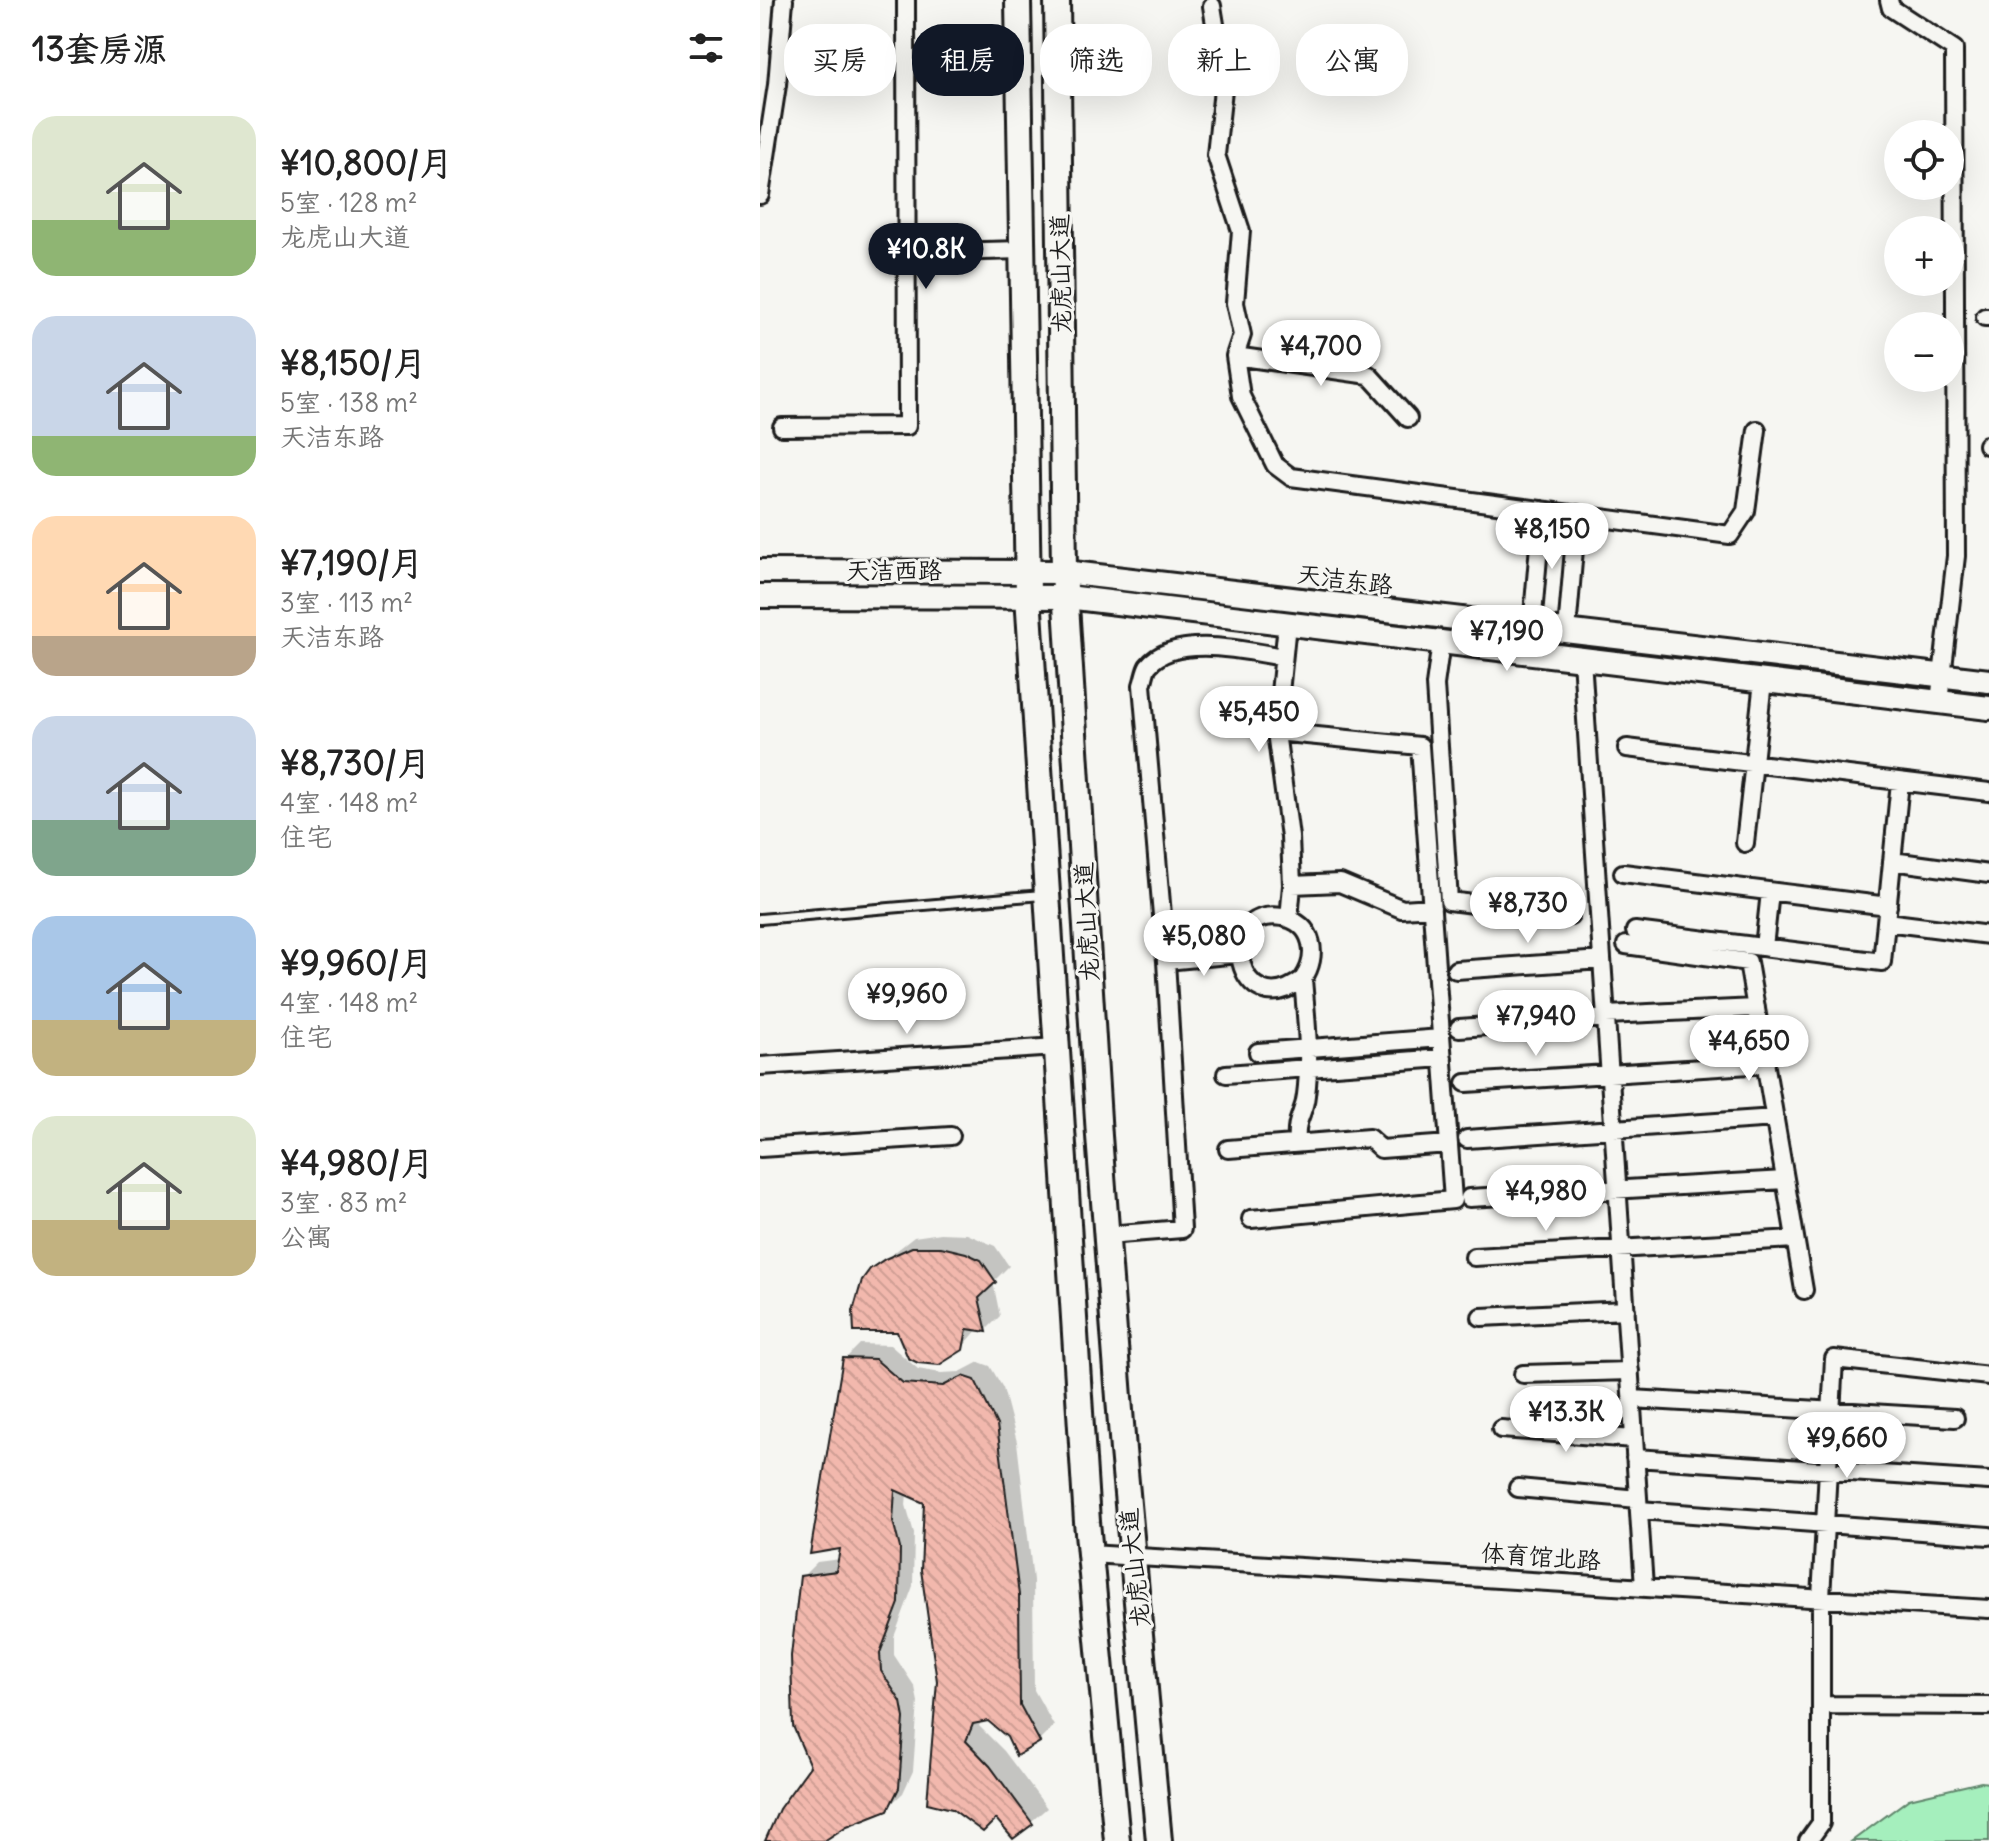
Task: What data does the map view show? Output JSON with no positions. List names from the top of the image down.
{
  "streets": {
    "main road": ["龙虎山大道", "天洁西路", "天洁东路"],
    "street": ["体育馆北路"]
  },
  "crossings": [
    ["龙虎山大道", "天洁西路"],
    ["龙虎山大道", "天洁东路"],
    ["龙虎山大道", "体育馆北路"],
    ["天洁西路", "天洁东路"]
  ],
  "page": {
    "heading": "13套房源",
    "chip": [
      "买房",
      "租房",
      "筛选",
      "新上",
      "公寓"
    ],
    "list": [
      {
        "name": "¥10,800/月",
        "note": "5室 · 128 m² · 龙虎山大道"
      },
      {
        "name": "¥8,150/月",
        "note": "5室 · 138 m² · 天洁东路"
      },
      {
        "name": "¥7,190/月",
        "note": "3室 · 113 m² · 天洁东路"
      },
      {
        "name": "¥8,730/月",
        "note": "4室 · 148 m² · 住宅"
      },
      {
        "name": "¥9,960/月",
        "note": "4室 · 148 m² · 住宅"
      },
      {
        "name": "¥4,980/月",
        "note": "3室 · 83 m² · 公寓"
      }
    ],
    "map_buttons": ["+", "−"],
    "price": [
      "¥10.8K",
      "¥4,700",
      "¥8,150",
      "¥7,190",
      "¥5,450",
      "¥8,730",
      "¥5,080",
      "¥9,960",
      "¥7,940",
      "¥4,650",
      "¥4,980",
      "¥13.3K",
      "¥9,660"
    ]
  }
}
